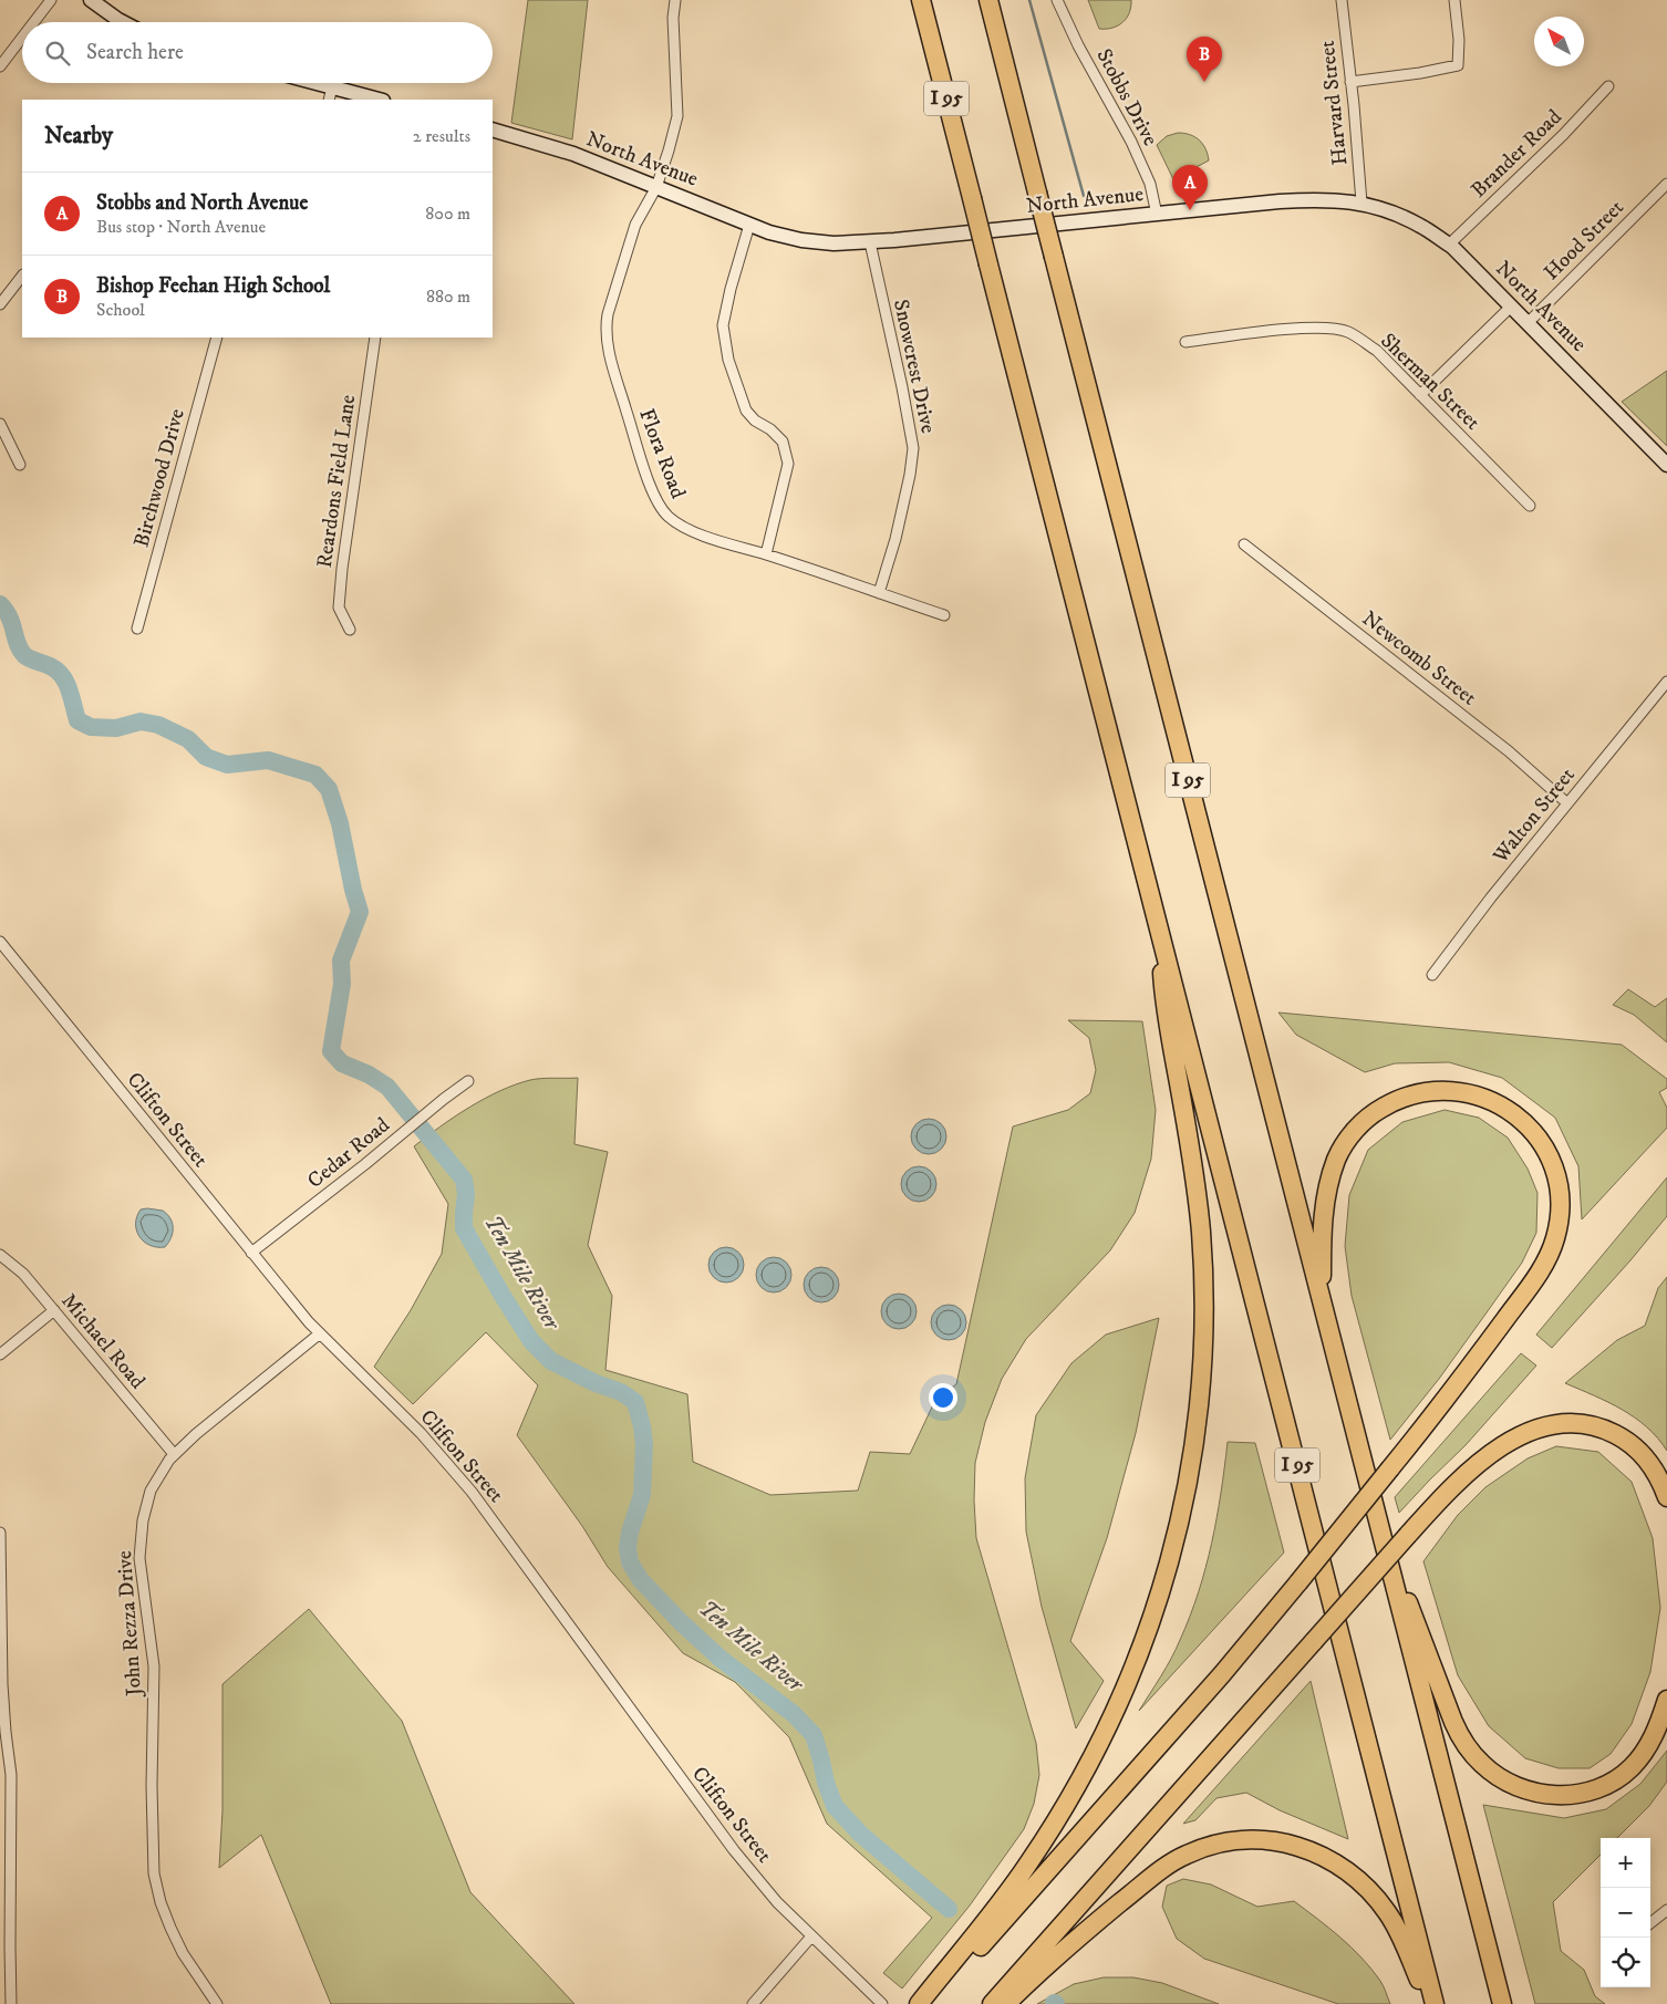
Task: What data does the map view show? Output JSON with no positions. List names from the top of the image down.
{
  "streets": {
    "highway": ["I 95"],
    "main road": ["North Avenue"],
    "street": [
      "Stobbs Drive",
      "Harvard Street",
      "Brander Road",
      "Hood Street",
      "Snowcrest Drive",
      "Sherman Street",
      "Flora Road",
      "Birchwood Drive",
      "Reardons Field Lane",
      "Newcomb Street",
      "Walton Street",
      "Clifton Street",
      "Cedar Road",
      "Michael Road",
      "John Rezza Drive"
    ]
  },
  "crossings": [
    ["Stobbs Drive", "North Avenue"],
    ["Harvard Street", "North Avenue"],
    ["Brander Road", "North Avenue"],
    ["North Avenue", "Hood Street"],
    ["North Avenue", "Snowcrest Drive"],
    ["North Avenue", "Flora Road"],
    ["Snowcrest Drive", "Flora Road"],
    ["Newcomb Street", "Walton Street"],
    ["Clifton Street", "Cedar Road"],
    ["Clifton Street", "John Rezza Drive"],
    ["Michael Road", "John Rezza Drive"]
  ],
  "water": ["Ten Mile River"],
  "north": "top left",
  "page": {
    "search": "Search here",
    "pins": ["B", "A"],
    "heading": ["Nearby", "2 results"],
    "list": [
      {
        "mark": "A",
        "name": "Stobbs and North Avenue",
        "note": "Bus stop · North Avenue",
        "value": "800 m"
      },
      {
        "mark": "B",
        "name": "Bishop Feehan High School",
        "note": "School",
        "value": "880 m"
      }
    ],
    "map_buttons": ["+", "−"]
  }
}
